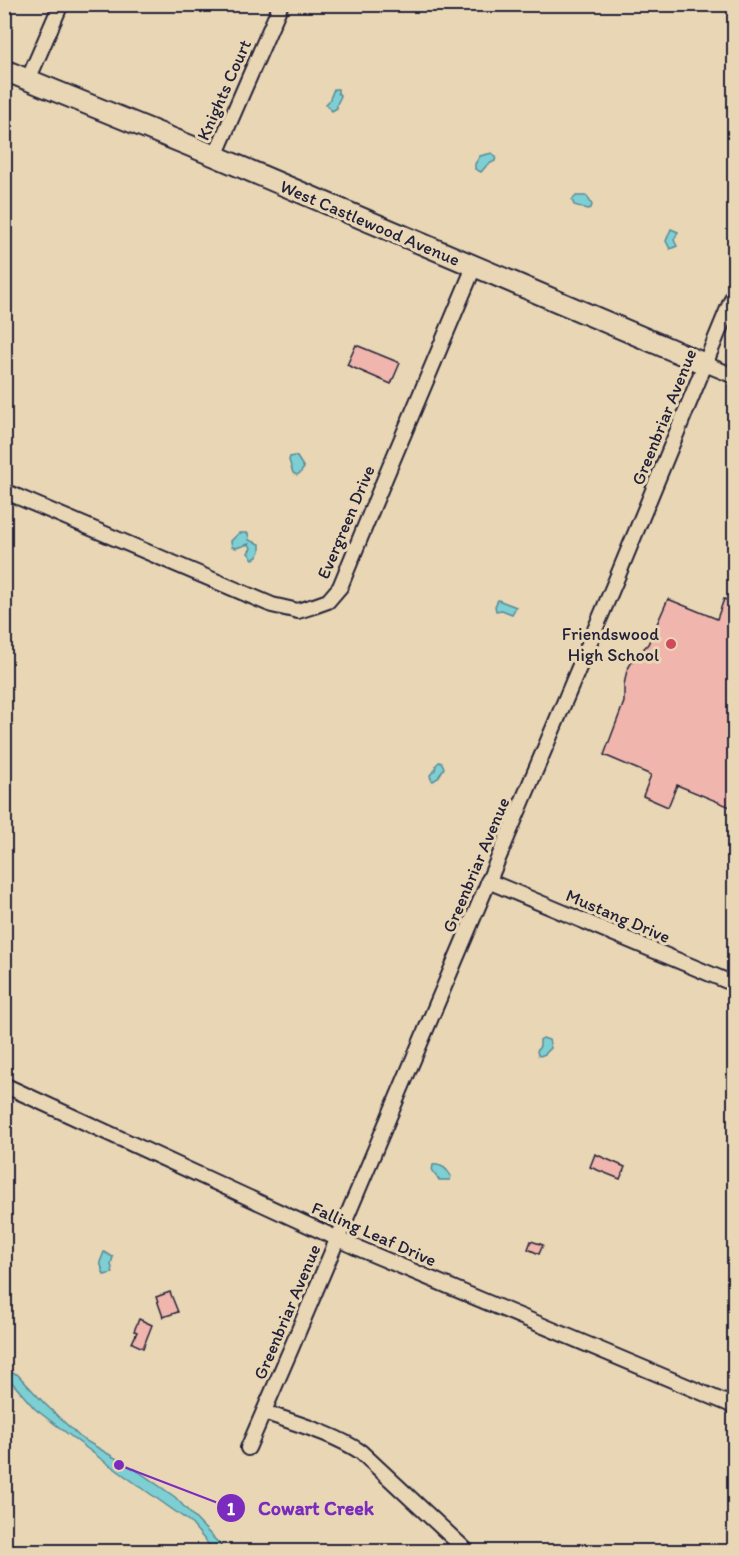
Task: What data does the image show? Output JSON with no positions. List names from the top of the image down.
{
  "streets": {
    "street": [
      "Knights Court",
      "West Castlewood Avenue",
      "Greenbriar Avenue",
      "Evergreen Drive",
      "Mustang Drive",
      "Falling Leaf Drive"
    ]
  },
  "crossings": [
    ["Knights Court", "West Castlewood Avenue"],
    ["West Castlewood Avenue", "Greenbriar Avenue"],
    ["West Castlewood Avenue", "Evergreen Drive"],
    ["Greenbriar Avenue", "Mustang Drive"],
    ["Greenbriar Avenue", "Falling Leaf Drive"]
  ],
  "places": ["Friendswood High School", "Cowart Creek"]
}
